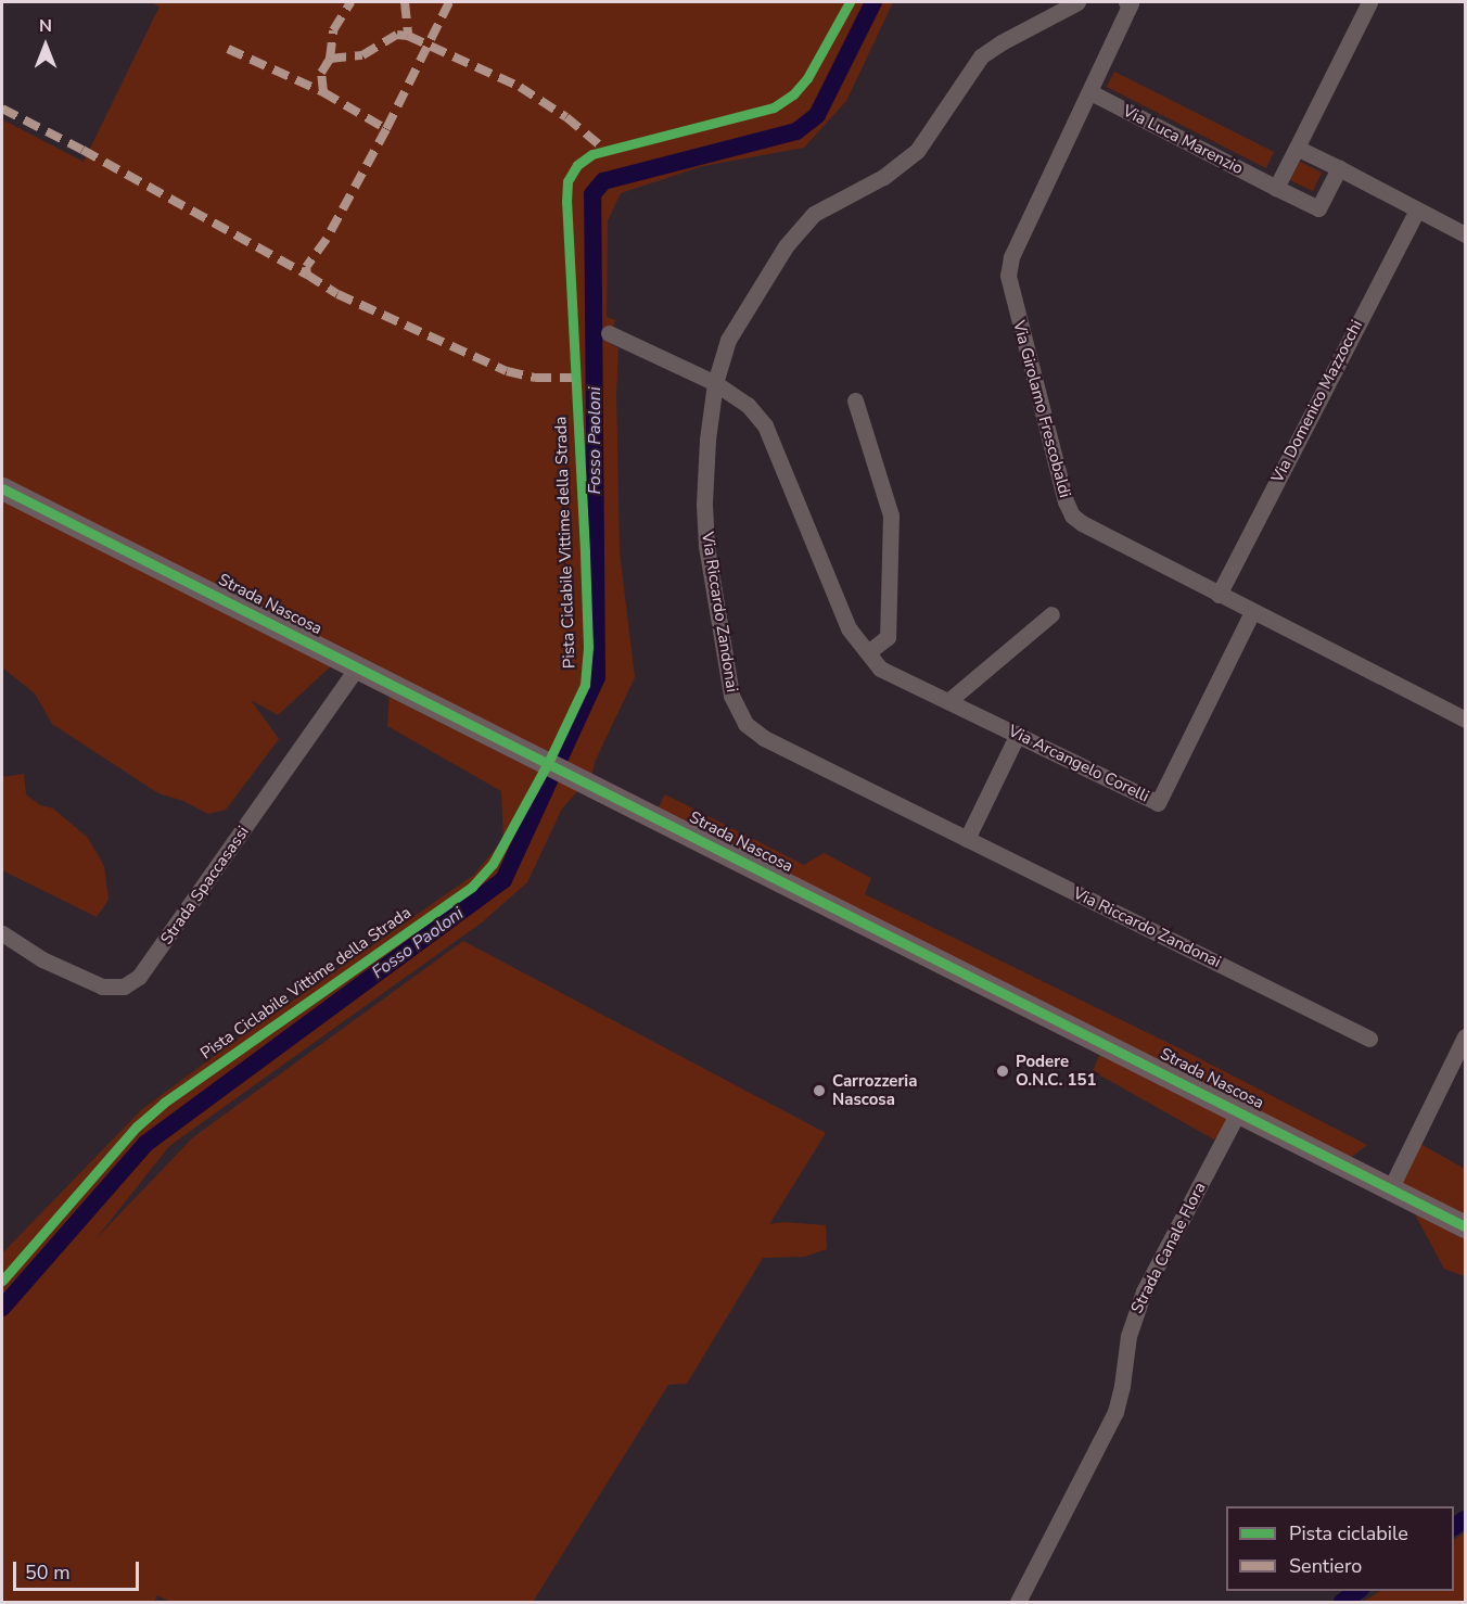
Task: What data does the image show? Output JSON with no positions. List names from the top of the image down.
{
  "streets": {
    "street": [
      "Via Luca Marenzio",
      "Via Domenico Mazzocchi",
      "Via Girolamo Frescobaldi",
      "Strada Nascosa",
      "Via Riccardo Zandonai",
      "Via Arcangelo Corelli",
      "Strada Spaccasassi",
      "Strada Canale Flora"
    ],
    "cycle path": ["Pista Ciclabile Vittime della Strada"]
  },
  "crossings": [
    ["Via Luca Marenzio", "Via Girolamo Frescobaldi"],
    ["Via Domenico Mazzocchi", "Via Girolamo Frescobaldi"],
    ["Via Girolamo Frescobaldi", "Via Arcangelo Corelli"],
    ["Strada Nascosa", "Strada Spaccasassi"],
    ["Strada Nascosa", "Strada Canale Flora"],
    ["Via Riccardo Zandonai", "Via Arcangelo Corelli"]
  ],
  "water": ["Fosso Paoloni"],
  "places": ["Podere O.N.C. 151", "Carrozzeria Nascosa"],
  "legend": ["Pista ciclabile", "Sentiero"],
  "scale_bar": "50 m",
  "north": "top"
}
